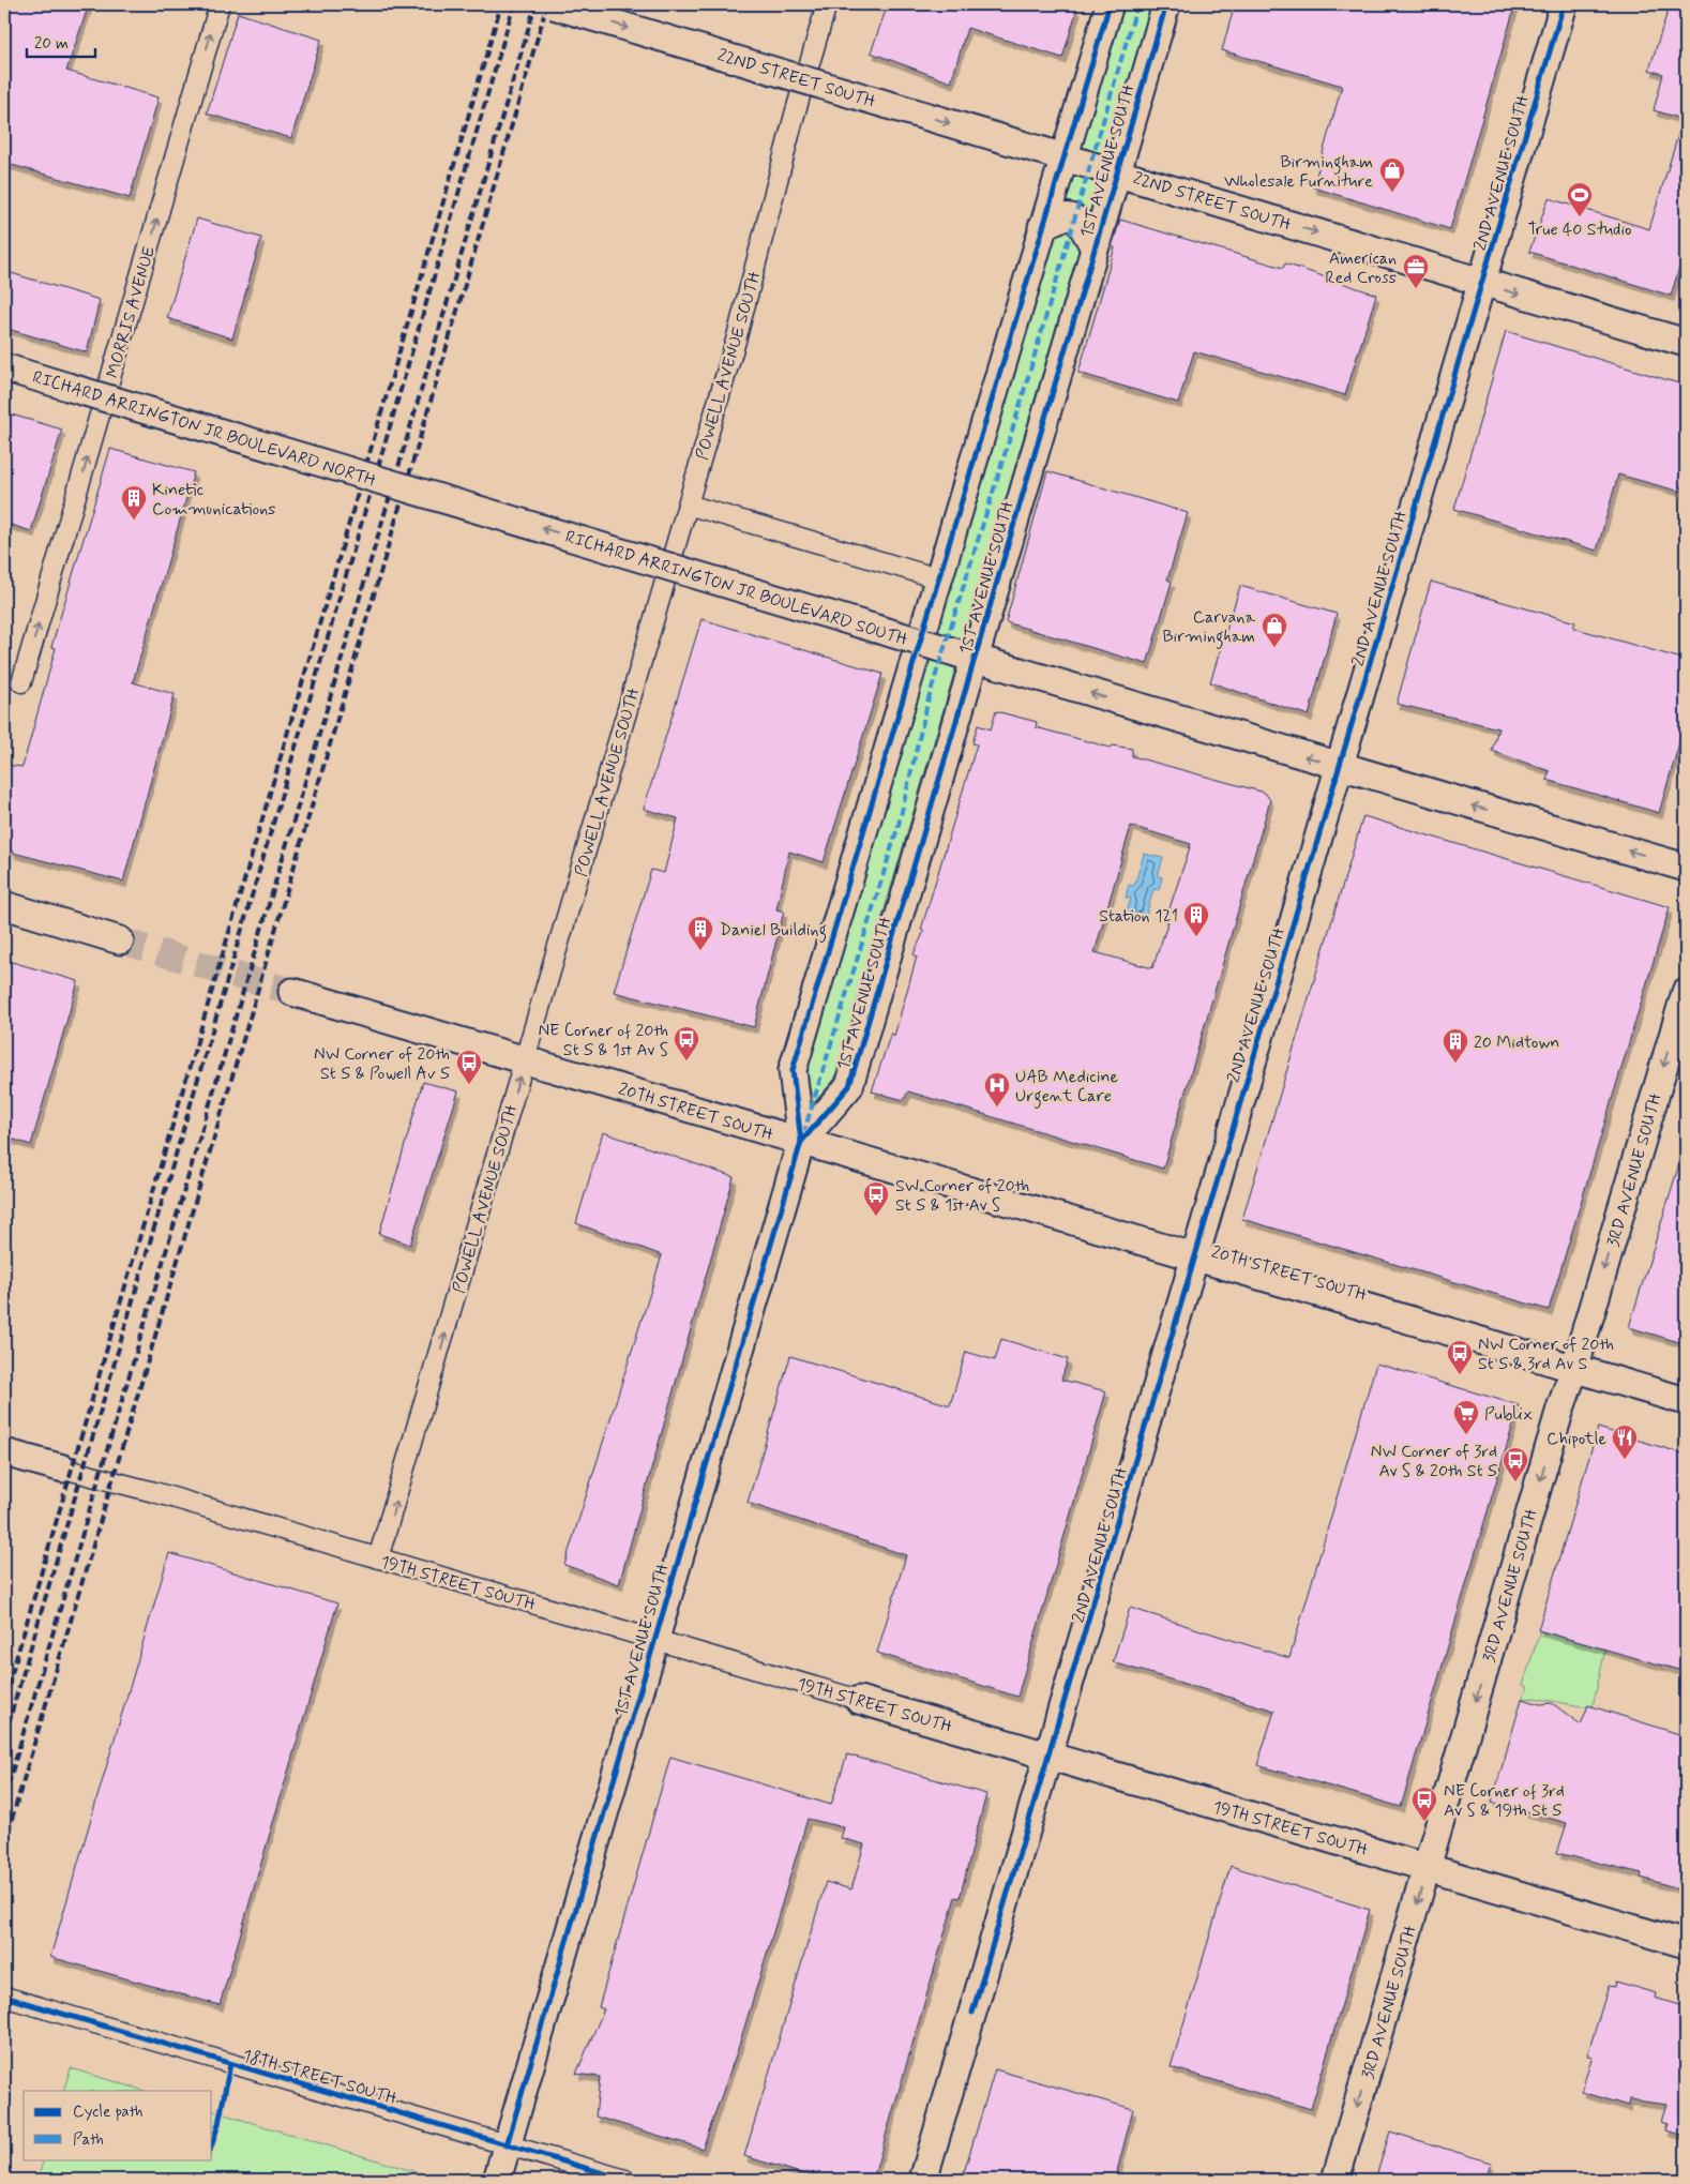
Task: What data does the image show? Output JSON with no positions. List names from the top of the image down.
{
  "streets": {
    "street": [
      "22ND STREET SOUTH",
      "1ST AVENUE SOUTH",
      "2ND AVENUE SOUTH",
      "MORRIS AVENUE",
      "POWELL AVENUE SOUTH",
      "RICHARD ARRINGTON JR BOULEVARD NORTH",
      "RICHARD ARRINGTON JR BOULEVARD SOUTH",
      "20TH STREET SOUTH",
      "3RD AVENUE SOUTH",
      "19TH STREET SOUTH",
      "18TH STREET SOUTH"
    ]
  },
  "crossings": [
    ["22ND STREET SOUTH", "1ST AVENUE SOUTH"],
    ["22ND STREET SOUTH", "2ND AVENUE SOUTH"],
    ["1ST AVENUE SOUTH", "RICHARD ARRINGTON JR BOULEVARD SOUTH"],
    ["1ST AVENUE SOUTH", "20TH STREET SOUTH"],
    ["1ST AVENUE SOUTH", "19TH STREET SOUTH"],
    ["1ST AVENUE SOUTH", "18TH STREET SOUTH"],
    ["2ND AVENUE SOUTH", "RICHARD ARRINGTON JR BOULEVARD SOUTH"],
    ["2ND AVENUE SOUTH", "20TH STREET SOUTH"],
    ["2ND AVENUE SOUTH", "19TH STREET SOUTH"],
    ["POWELL AVENUE SOUTH", "20TH STREET SOUTH"],
    ["POWELL AVENUE SOUTH", "19TH STREET SOUTH"],
    ["RICHARD ARRINGTON JR BOULEVARD NORTH", "RICHARD ARRINGTON JR BOULEVARD SOUTH"],
    ["20TH STREET SOUTH", "3RD AVENUE SOUTH"],
    ["3RD AVENUE SOUTH", "19TH STREET SOUTH"]
  ],
  "one_way": [
    "22ND STREET SOUTH",
    "MORRIS AVENUE",
    "RICHARD ARRINGTON JR BOULEVARD SOUTH",
    "3RD AVENUE SOUTH"
  ],
  "places": {
    "shop": ["Birmingham Wholesale Furniture", "Carvana Birmingham"],
    "sports": ["True 40 Studio"],
    "office": ["American Red Cross"],
    "building": [
      "Kinetic Communications",
      "Station 121",
      "Daniel Building",
      "20 Midtown"
    ],
    "bus stop": [
      "NE Corner of 20th St S & 1st Av S",
      "NW Corner of 20th St S & Powell Av S",
      "SW Corner of 20th St S & 1st Av S",
      "NW Corner of 20th St S & 3rd Av S",
      "NW Corner of 3rd Av S & 20th St S",
      "NE Corner of 3rd Av S & 19th St S"
    ],
    "hospital": ["UAB Medicine Urgent Care"],
    "supermarket": ["Publix"],
    "restaurant": ["Chipotle"]
  },
  "legend": ["Cycle path", "Path"],
  "scale_bar": "20 m"
}
